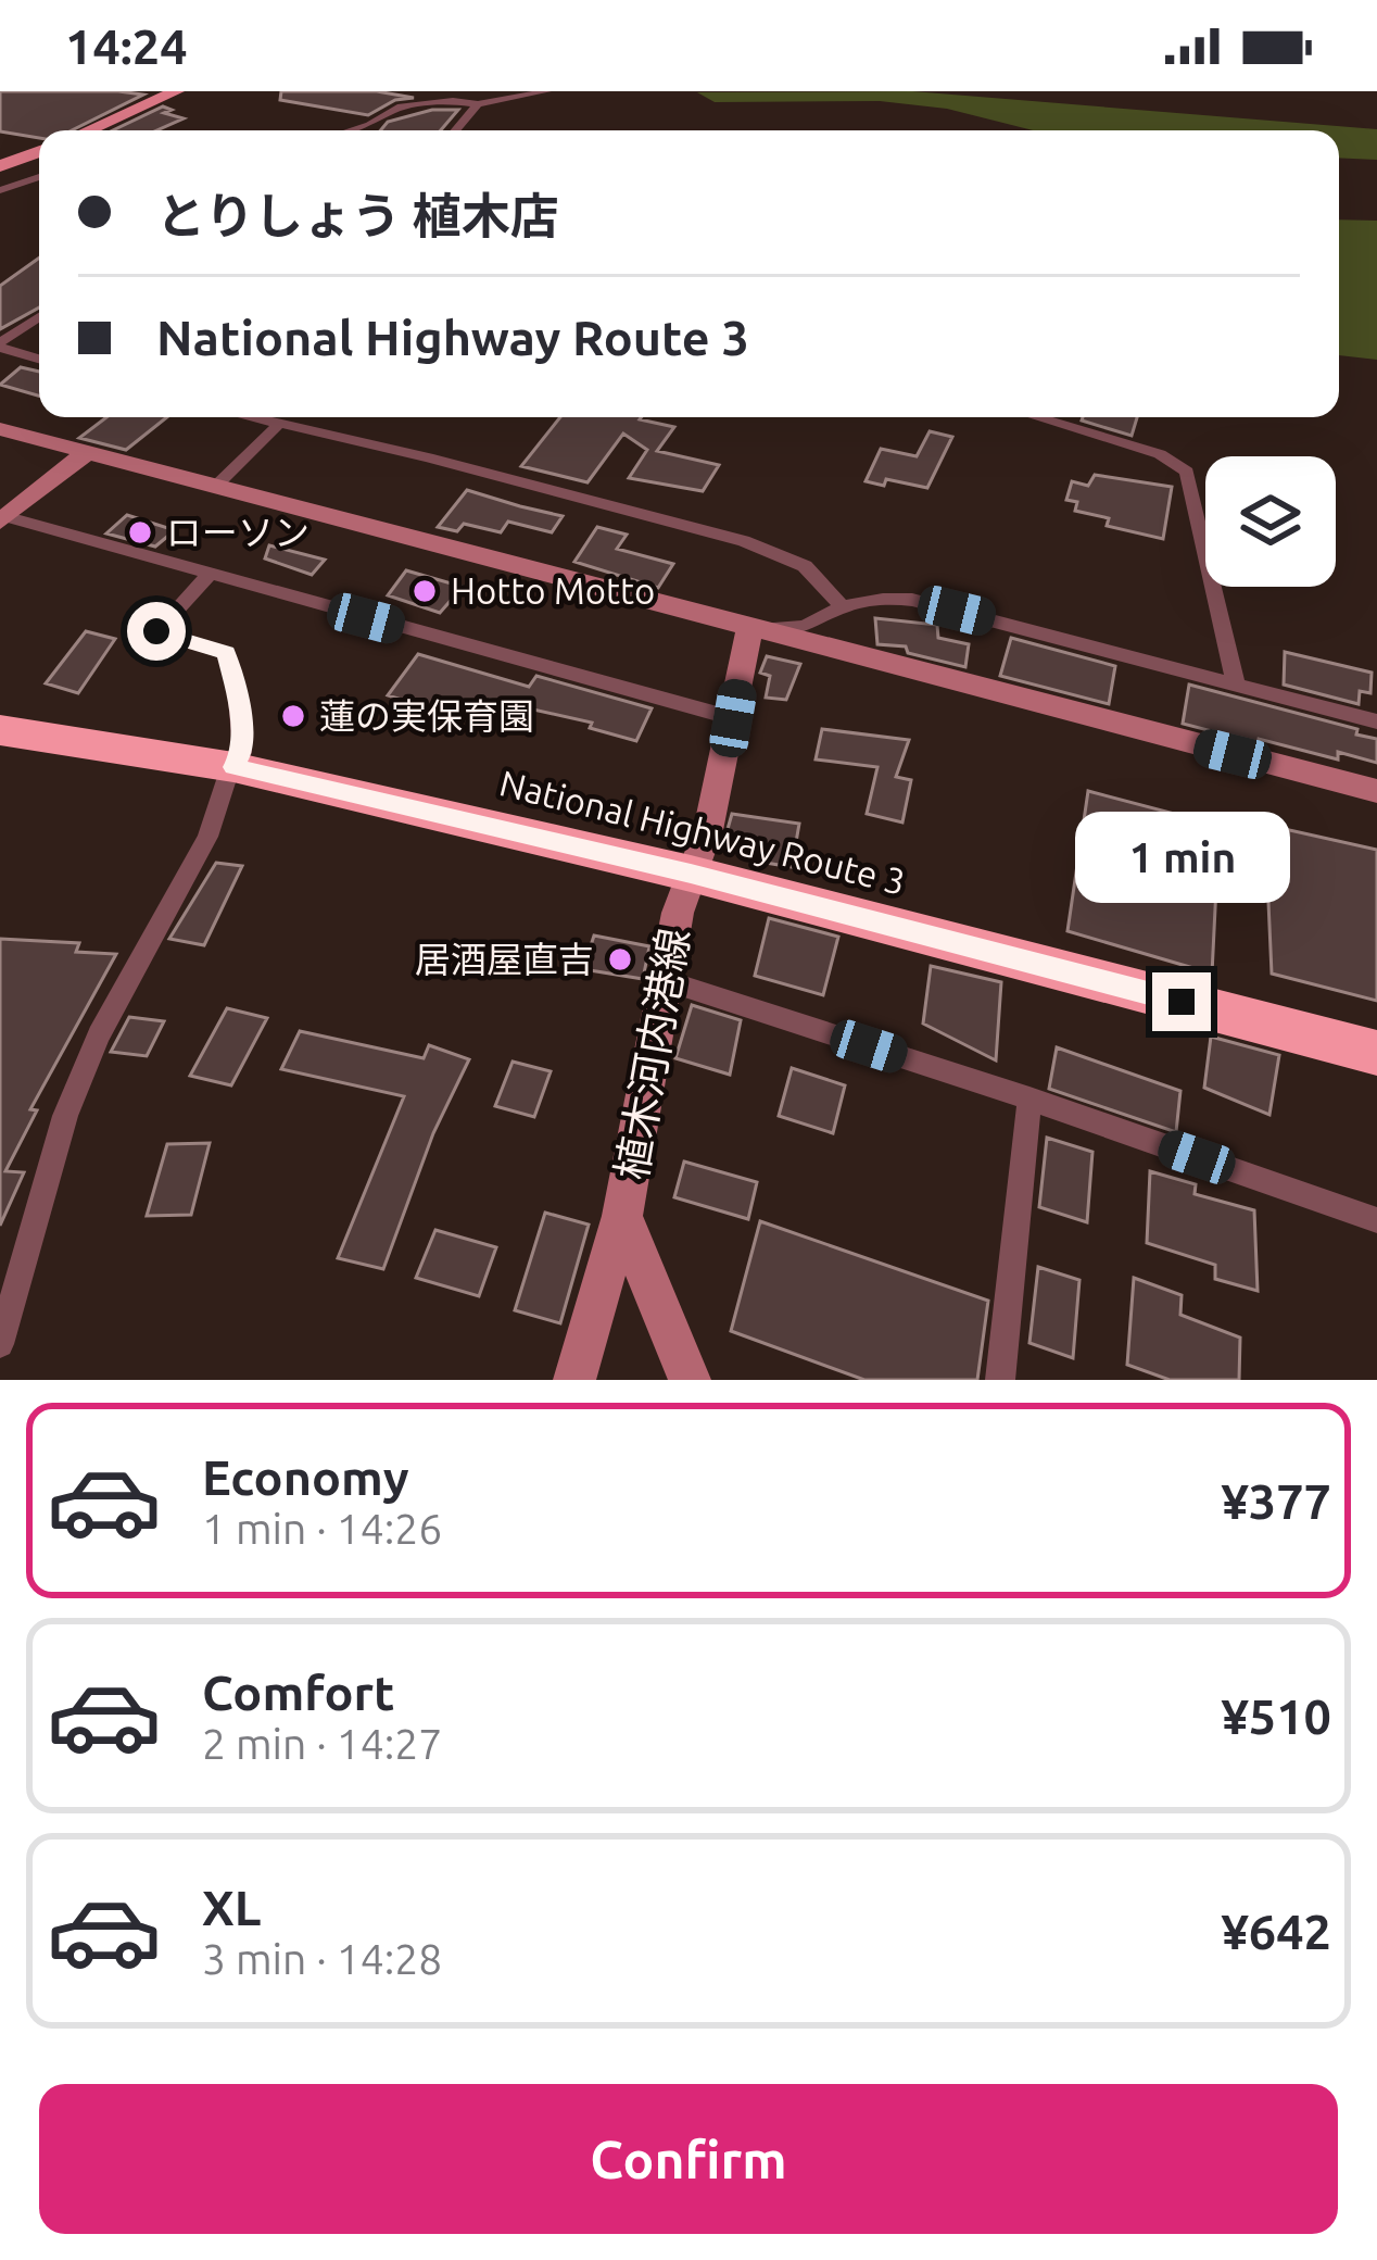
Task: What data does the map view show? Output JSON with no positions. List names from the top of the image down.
{
  "streets": {
    "highway": ["National Highway Route 3"],
    "street": ["植木河内港線"]
  },
  "crossings": [
    ["National Highway Route 3", "植木河内港線"]
  ],
  "places": [
    "ローソン",
    "Hotto Motto",
    "蓮の実保育園",
    "居酒屋直吉"
  ],
  "page": {
    "status": "14:24",
    "banner": ["とりしょう 植木店", "National Highway Route 3"],
    "bubble": "1 min",
    "list": [
      {
        "name": "Economy",
        "note": "1 min · 14:26",
        "value": "¥377"
      },
      {
        "name": "Comfort",
        "note": "2 min · 14:27",
        "value": "¥510"
      },
      {
        "name": "XL",
        "note": "3 min · 14:28",
        "value": "¥642"
      }
    ],
    "buttons": "Confirm"
  }
}
